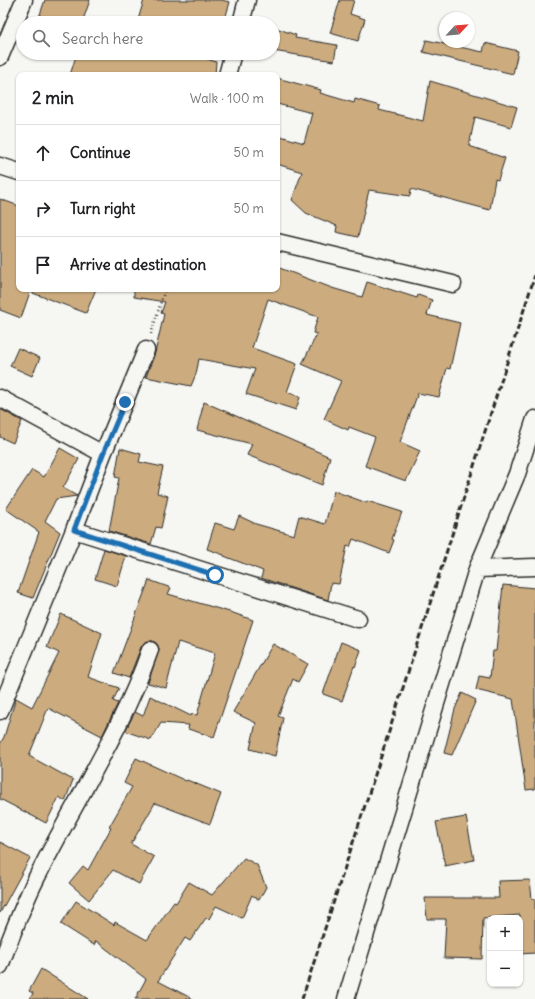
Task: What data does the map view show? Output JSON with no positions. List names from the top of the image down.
{
  "north": "top right",
  "page": {
    "search": "Search here",
    "heading": ["2 min", "Walk · 100 m"],
    "list": [
      ["Continue", "50 m"],
      ["Turn right", "50 m"],
      "Arrive at destination"
    ],
    "map_buttons": ["+", "−"]
  }
}
